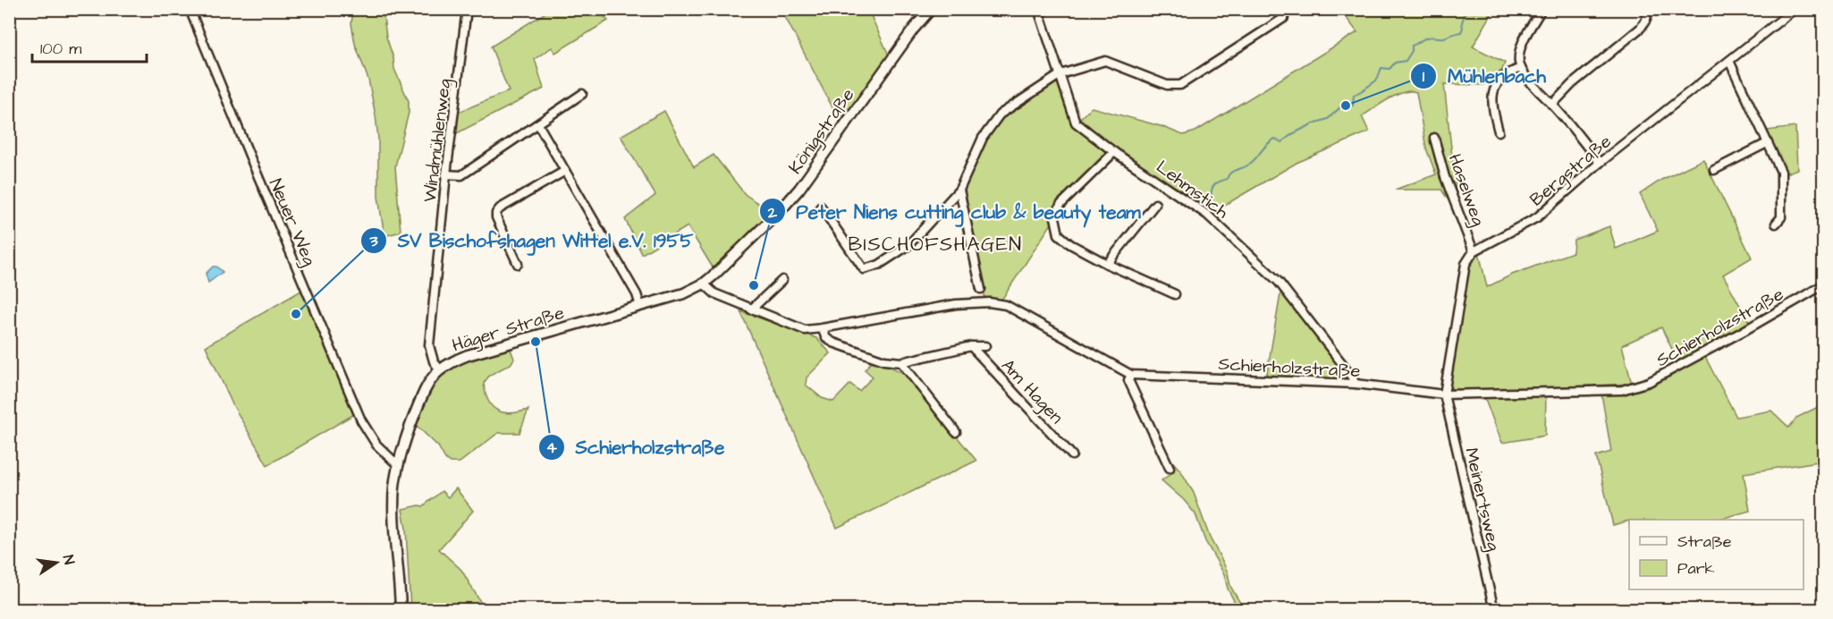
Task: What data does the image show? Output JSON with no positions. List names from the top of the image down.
{
  "streets": {
    "main road": ["Königstraße", "Häger Straße"],
    "street": [
      "Windmühlenweg",
      "Bergstraße",
      "Lehmstich",
      "Haselweg",
      "Neuer Weg",
      "Schierholzstraße",
      "Am Hagen",
      "Meinertsweg"
    ]
  },
  "crossings": [
    ["Königstraße", "Schierholzstraße"],
    ["Königstraße", "Häger Straße"],
    ["Windmühlenweg", "Häger Straße"],
    ["Bergstraße", "Haselweg"],
    ["Lehmstich", "Schierholzstraße"],
    ["Neuer Weg", "Häger Straße"],
    ["Schierholzstraße", "Häger Straße"],
    ["Schierholzstraße", "Am Hagen"],
    ["Schierholzstraße", "Meinertsweg"]
  ],
  "districts": ["BISCHOFSHAGEN"],
  "places": [
    "Mühlenbach",
    "Peter Niens cutting club & beauty team",
    "SV Bischofshagen Wittel e.V. 1955",
    "Schierholzstraße"
  ],
  "legend": ["Straße", "Park"],
  "scale_bar": "100 m",
  "north": "right"
}
